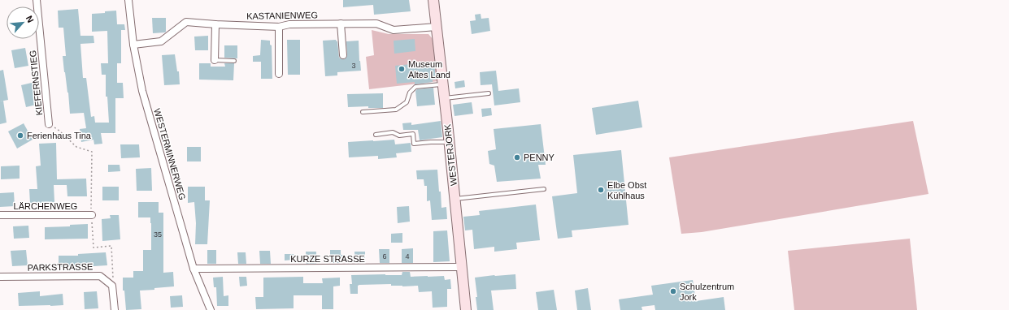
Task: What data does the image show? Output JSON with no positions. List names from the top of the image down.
{
  "streets": {
    "main road": ["WESTERJORK"],
    "street": [
      "KASTANIENWEG",
      "KIEFERNSTIEG",
      "WESTERMINNERWEG",
      "LÄRCHENWEG",
      "KURZE STRASSE",
      "PARKSTRASSE"
    ]
  },
  "crossings": [
    ["KASTANIENWEG", "WESTERMINNERWEG"],
    ["KASTANIENWEG", "WESTERJORK"],
    ["WESTERMINNERWEG", "KURZE STRASSE"],
    ["WESTERJORK", "KURZE STRASSE"]
  ],
  "places": [
    "Museum Altes Land",
    "Ferienhaus Tina",
    "PENNY",
    "Elbe Obst Kühlhaus",
    "Schulzentrum Jork"
  ],
  "house_numbers": [
    "3",
    "35",
    "6",
    "4"
  ],
  "north": "top right"
}
